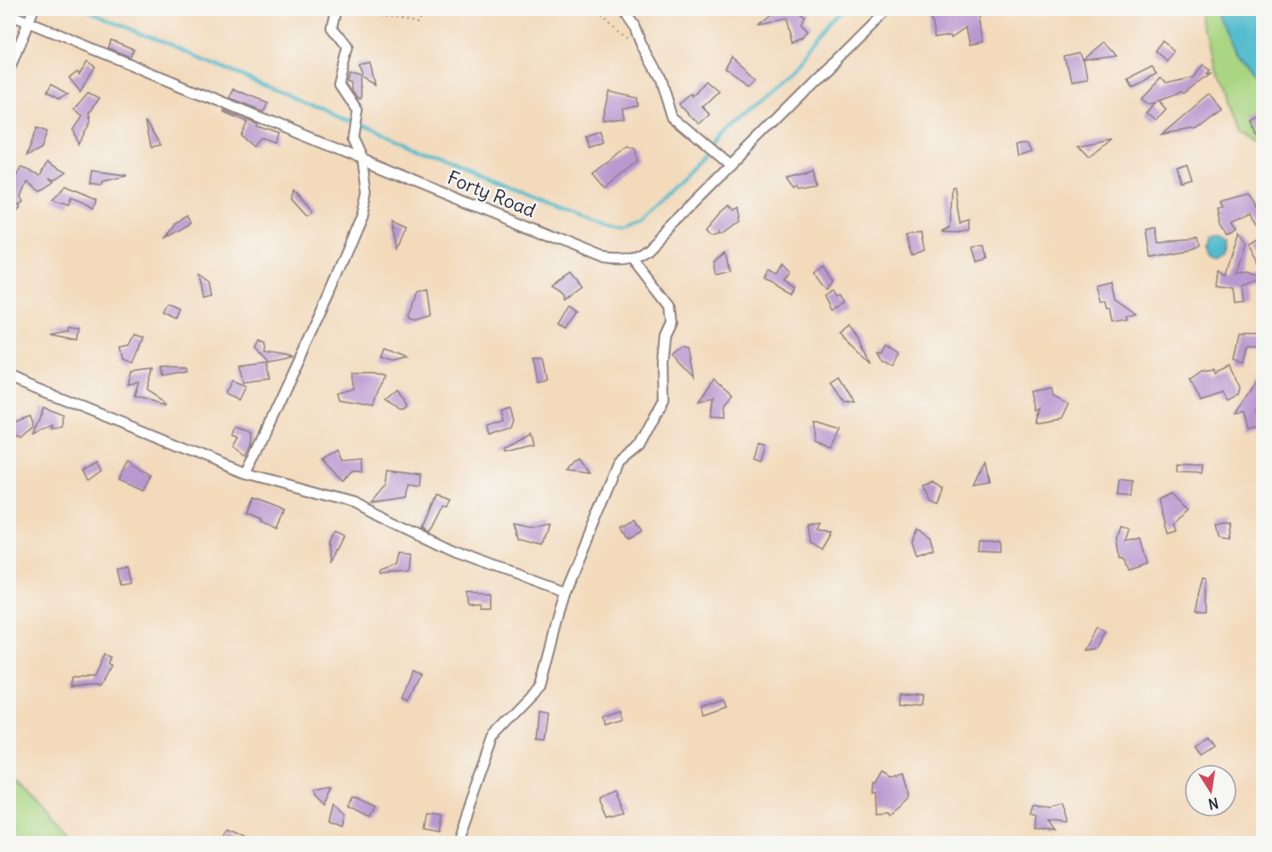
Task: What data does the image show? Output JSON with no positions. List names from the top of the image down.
{
  "streets": {
    "street": ["Forty Road"]
  },
  "north": "bottom"
}
